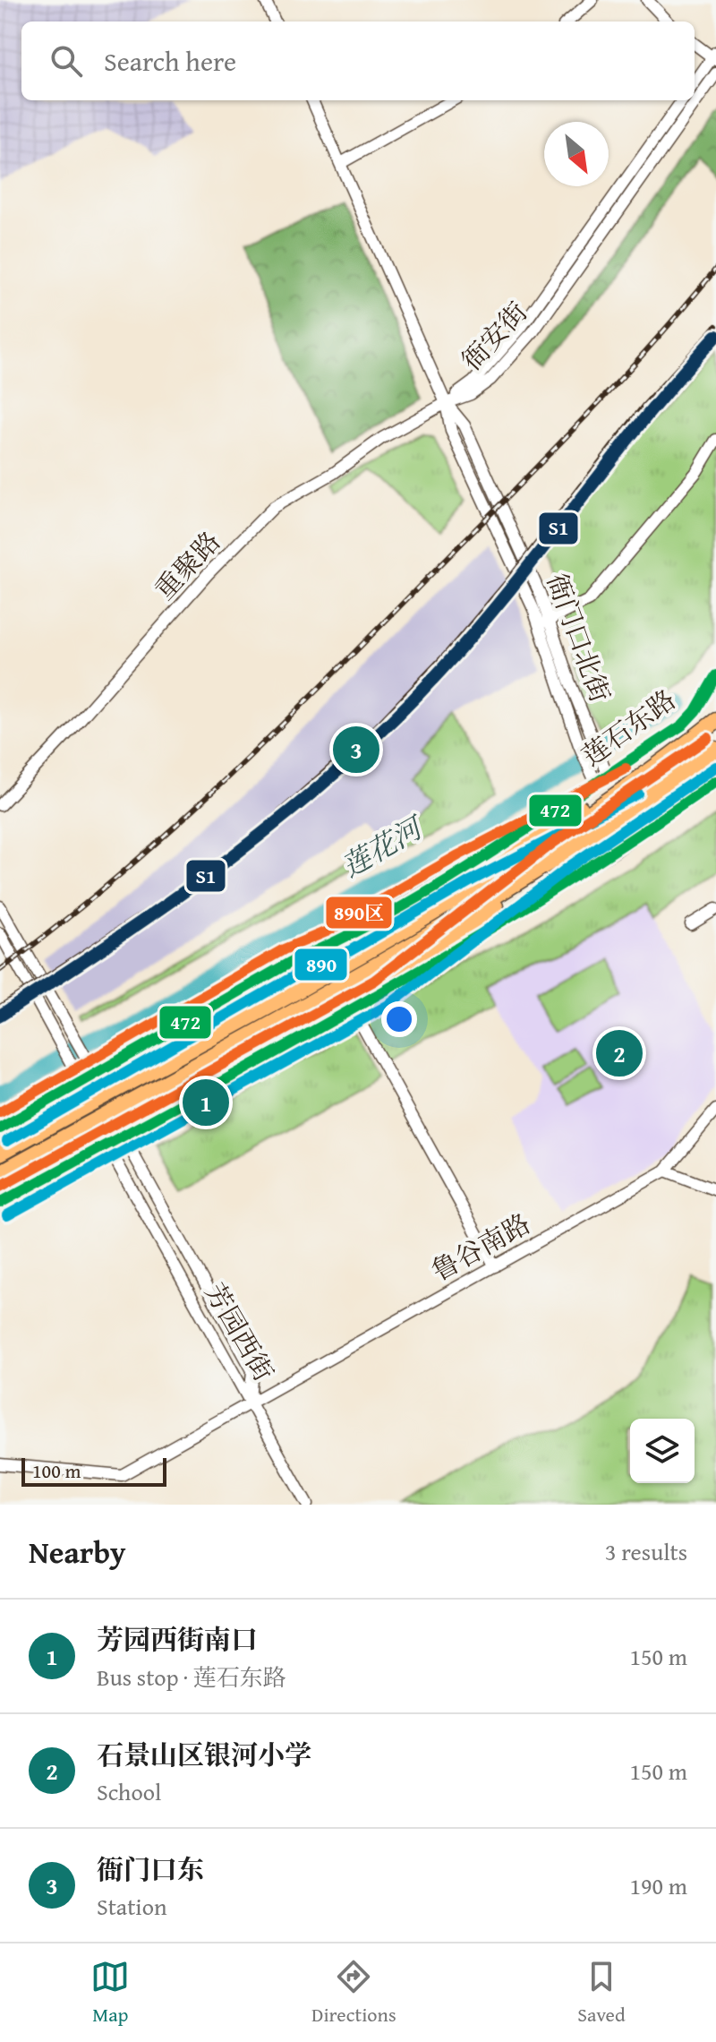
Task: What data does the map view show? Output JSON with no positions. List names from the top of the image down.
{
  "streets": {
    "highway": ["莲石东路"],
    "street": [
      "衙安街",
      "重聚路",
      "衙门口北街",
      "鲁谷南路",
      "芳园西街"
    ]
  },
  "crossings": [
    ["衙安街", "重聚路"],
    ["衙安街", "衙门口北街"],
    ["重聚路", "衙门口北街"],
    ["衙门口北街", "莲石东路"],
    ["鲁谷南路", "芳园西街"]
  ],
  "water": ["莲花河"],
  "lines": [
    "transit line S1",
    "transit line 472",
    "transit line 890区",
    "transit line 890"
  ],
  "scale_bar": "100 m",
  "north": "bottom right",
  "page": {
    "search": "Search here",
    "pins": ["3", "2", "1"],
    "scale": "100 m",
    "heading": ["Nearby", "3 results"],
    "list": [
      {
        "mark": "1",
        "name": "芳园西街南口",
        "note": "Bus stop · 莲石东路",
        "value": "150 m"
      },
      {
        "mark": "2",
        "name": "石景山区银河小学",
        "note": "School",
        "value": "150 m"
      },
      {
        "mark": "3",
        "name": "衙门口东",
        "note": "Station",
        "value": "190 m"
      }
    ],
    "nav": ["Map", "Directions", "Saved"]
  }
}
